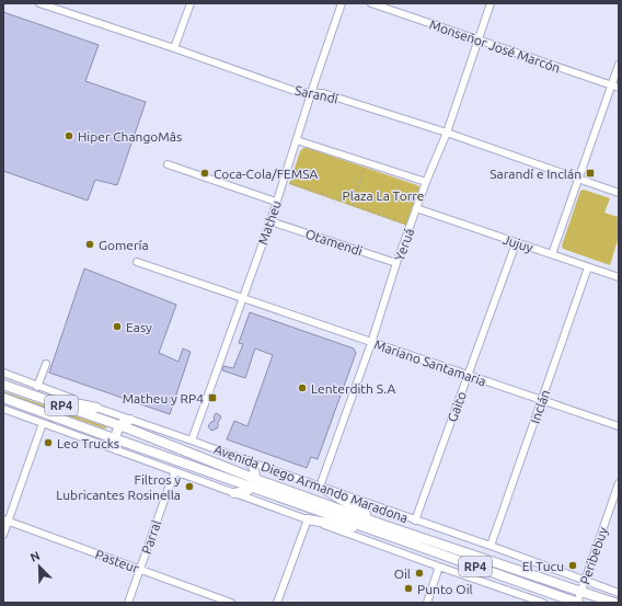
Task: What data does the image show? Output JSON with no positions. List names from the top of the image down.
{
  "streets": {
    "main road": ["RP4", "Avenida Diego Armando Maradona"],
    "street": [
      "Monseñor José Marcón",
      "Sarandí",
      "Matheu",
      "Otamendi",
      "Jujuy",
      "Yeruá",
      "Mariano Santamaria",
      "Gaito",
      "Inclán",
      "Parral",
      "Peribebuy",
      "Pasteur"
    ]
  },
  "crossings": [
    ["Monseñor José Marcón", "Yeruá"],
    ["Sarandí", "Matheu"],
    ["Sarandí", "Yeruá"],
    ["Matheu", "Otamendi"],
    ["Matheu", "Mariano Santamaria"],
    ["Matheu", "Avenida Diego Armando Maradona"],
    ["Otamendi", "Yeruá"],
    ["Jujuy", "Yeruá"],
    ["Jujuy", "Gaito"],
    ["Jujuy", "Inclán"],
    ["Yeruá", "Mariano Santamaria"],
    ["Yeruá", "Avenida Diego Armando Maradona"],
    ["Mariano Santamaria", "Gaito"],
    ["Mariano Santamaria", "Inclán"],
    ["Gaito", "Avenida Diego Armando Maradona"],
    ["Inclán", "Avenida Diego Armando Maradona"],
    ["Avenida Diego Armando Maradona", "Peribebuy"],
    ["Parral", "Pasteur"]
  ],
  "parks": ["Plaza La Torre"],
  "places": {
    "other": [
      "Hiper ChangoMâs",
      "Coca-Cola/FEMSA",
      "Gomería",
      "Easy",
      "Lenterdith S.A",
      "Leo Trucks",
      "Filtros y Lubricantes Rosinella",
      "El Tucu",
      "Oil",
      "Punto Oil"
    ],
    "transit": ["Sarandí e Inclán", "Matheu y RP4"]
  },
  "north": "top left"
}
